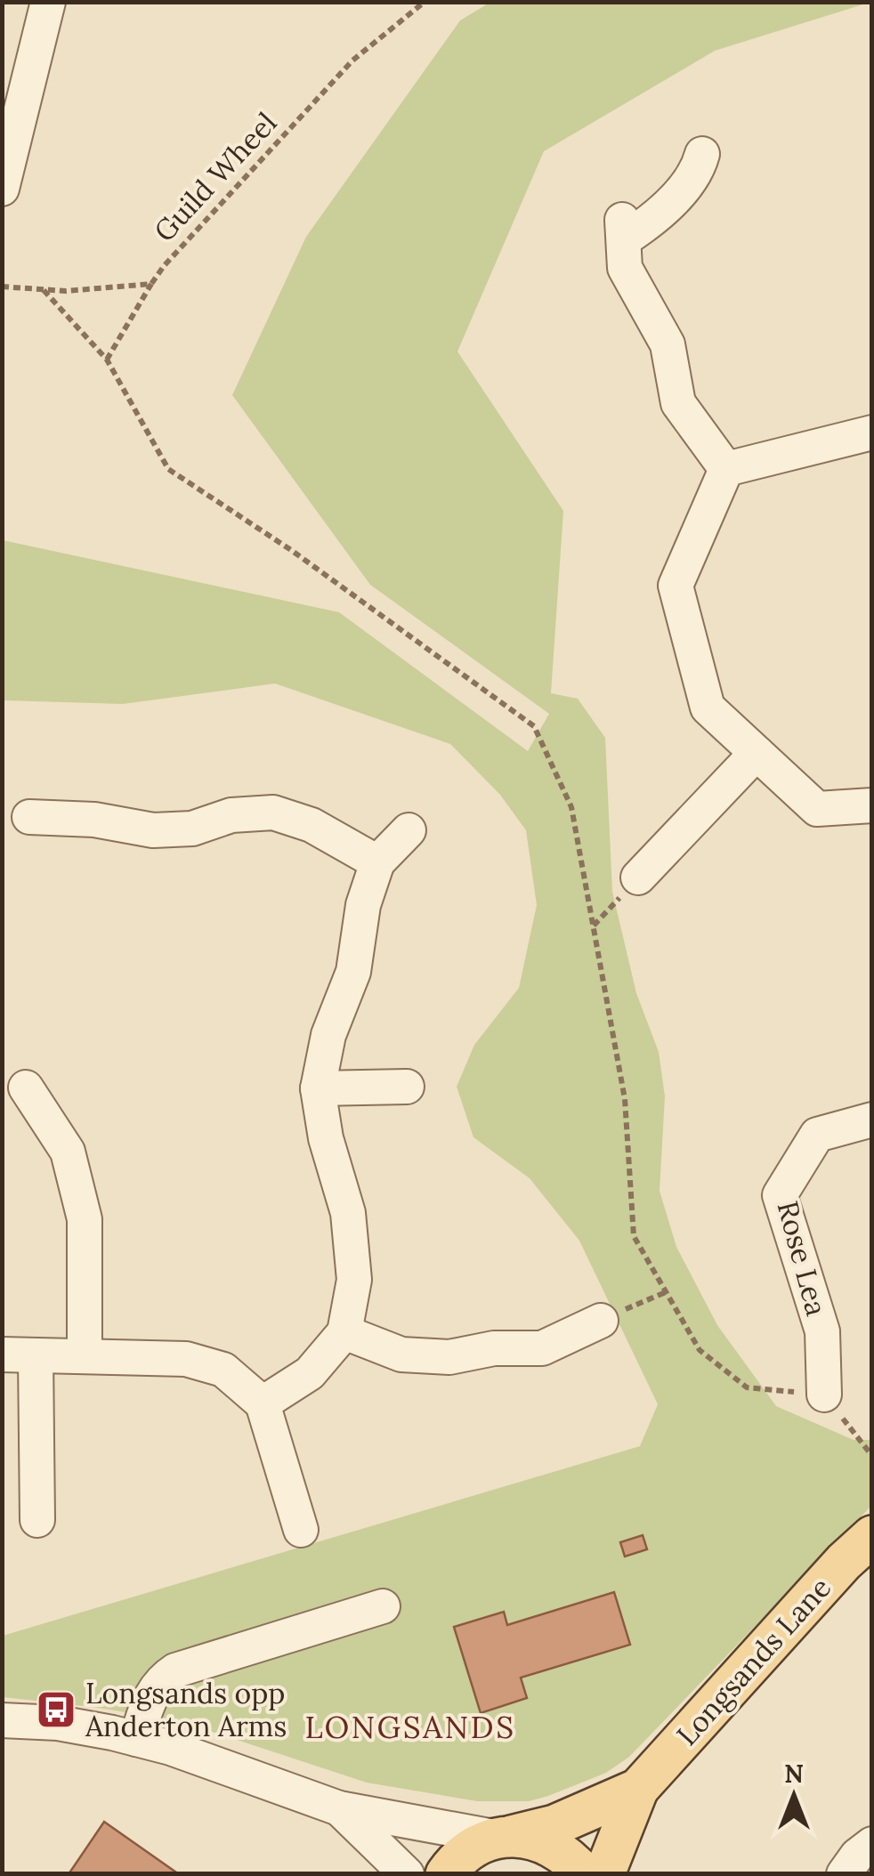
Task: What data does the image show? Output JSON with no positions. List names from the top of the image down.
{
  "streets": {
    "main road": ["Longsands Lane"],
    "street": ["Rose Lea"],
    "path": ["Guild Wheel"]
  },
  "districts": ["LONGSANDS"],
  "places": {
    "bus stop": ["Longsands opp Anderton Arms"]
  },
  "north": "top"
}
